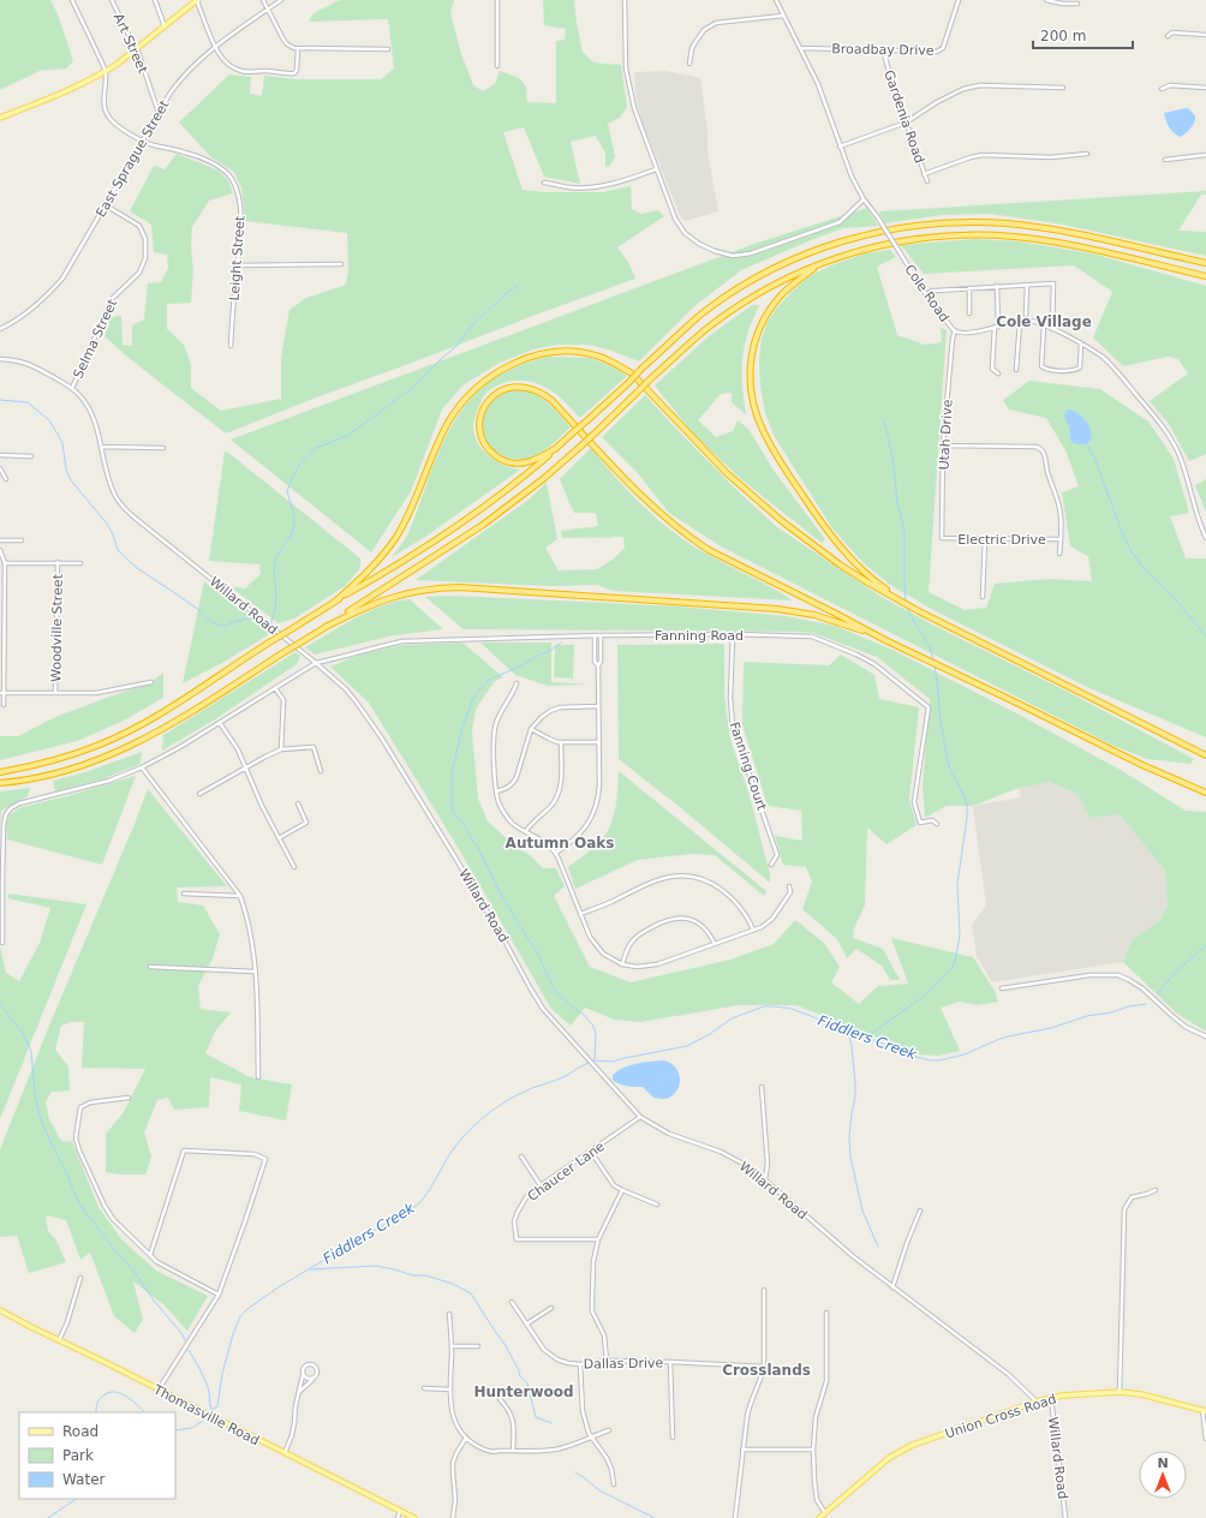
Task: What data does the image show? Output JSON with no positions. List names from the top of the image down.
{
  "streets": {
    "main road": ["Thomasville Road", "Union Cross Road"],
    "street": [
      "Art Street",
      "Broadbay Drive",
      "Gardenia Road",
      "East Sprague Street",
      "Leight Street",
      "Cole Road",
      "Selma Street",
      "Utah Drive",
      "Electric Drive",
      "Willard Road",
      "Woodville Street",
      "Fanning Road",
      "Fanning Court",
      "Chaucer Lane",
      "Dallas Drive"
    ]
  },
  "crossings": [
    ["Art Street", "East Sprague Street"],
    ["Broadbay Drive", "Gardenia Road"],
    ["Broadbay Drive", "Cole Road"],
    ["East Sprague Street", "Leight Street"],
    ["East Sprague Street", "Selma Street"],
    ["Cole Road", "Utah Drive"],
    ["Selma Street", "Willard Road"],
    ["Utah Drive", "Electric Drive"],
    ["Willard Road", "Fanning Road"],
    ["Willard Road", "Chaucer Lane"],
    ["Willard Road", "Union Cross Road"],
    ["Fanning Road", "Fanning Court"]
  ],
  "districts": [
    "Cole Village",
    "Autumn Oaks",
    "Crosslands",
    "Hunterwood"
  ],
  "water": ["Fiddlers Creek"],
  "legend": ["Road", "Park", "Water"],
  "scale_bar": "200 m",
  "north": "top"
}
